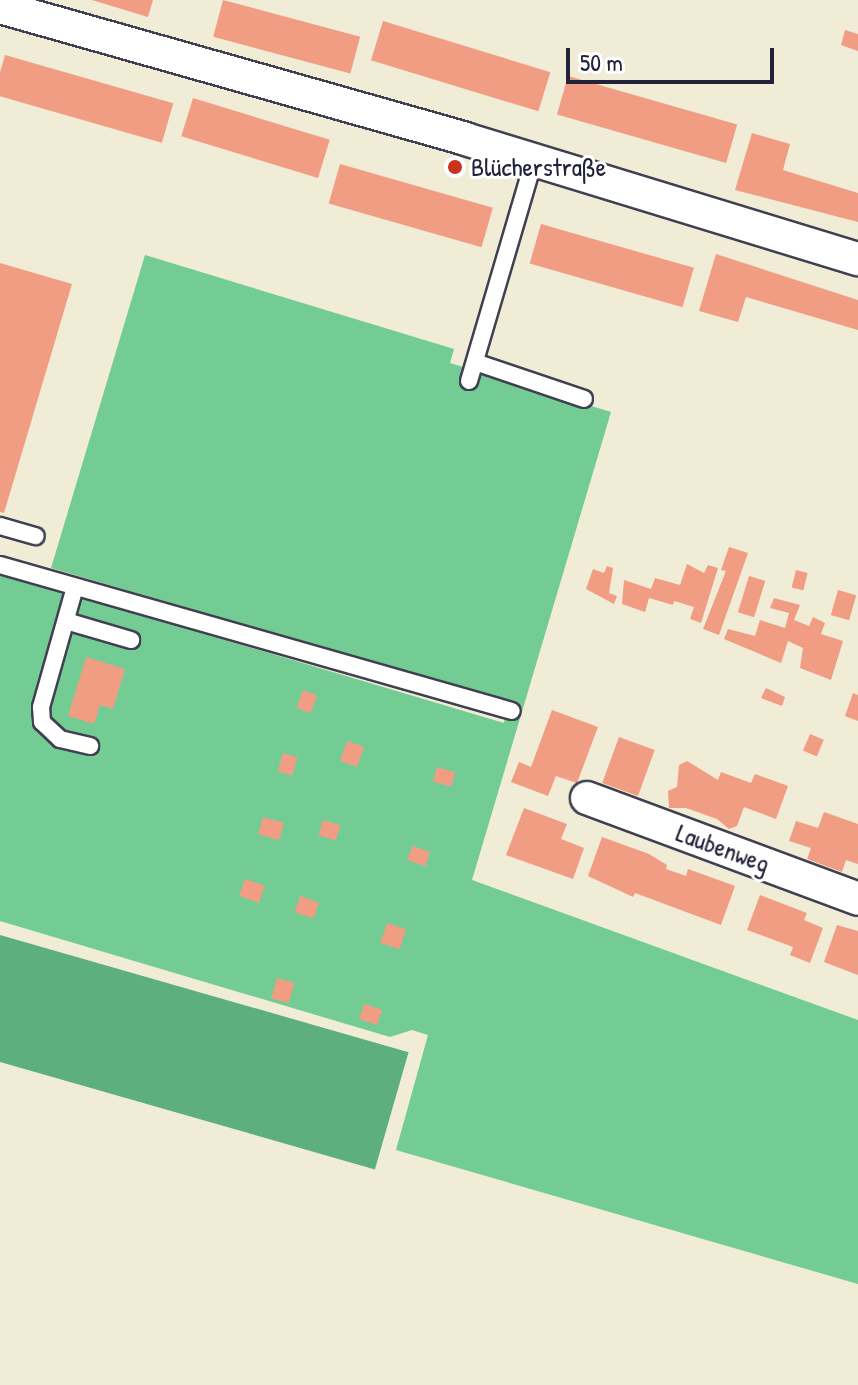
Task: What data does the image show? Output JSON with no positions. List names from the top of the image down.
{
  "streets": {
    "street": ["Laubenweg"]
  },
  "places": ["Blücherstraße"],
  "scale_bar": "50 m"
}
